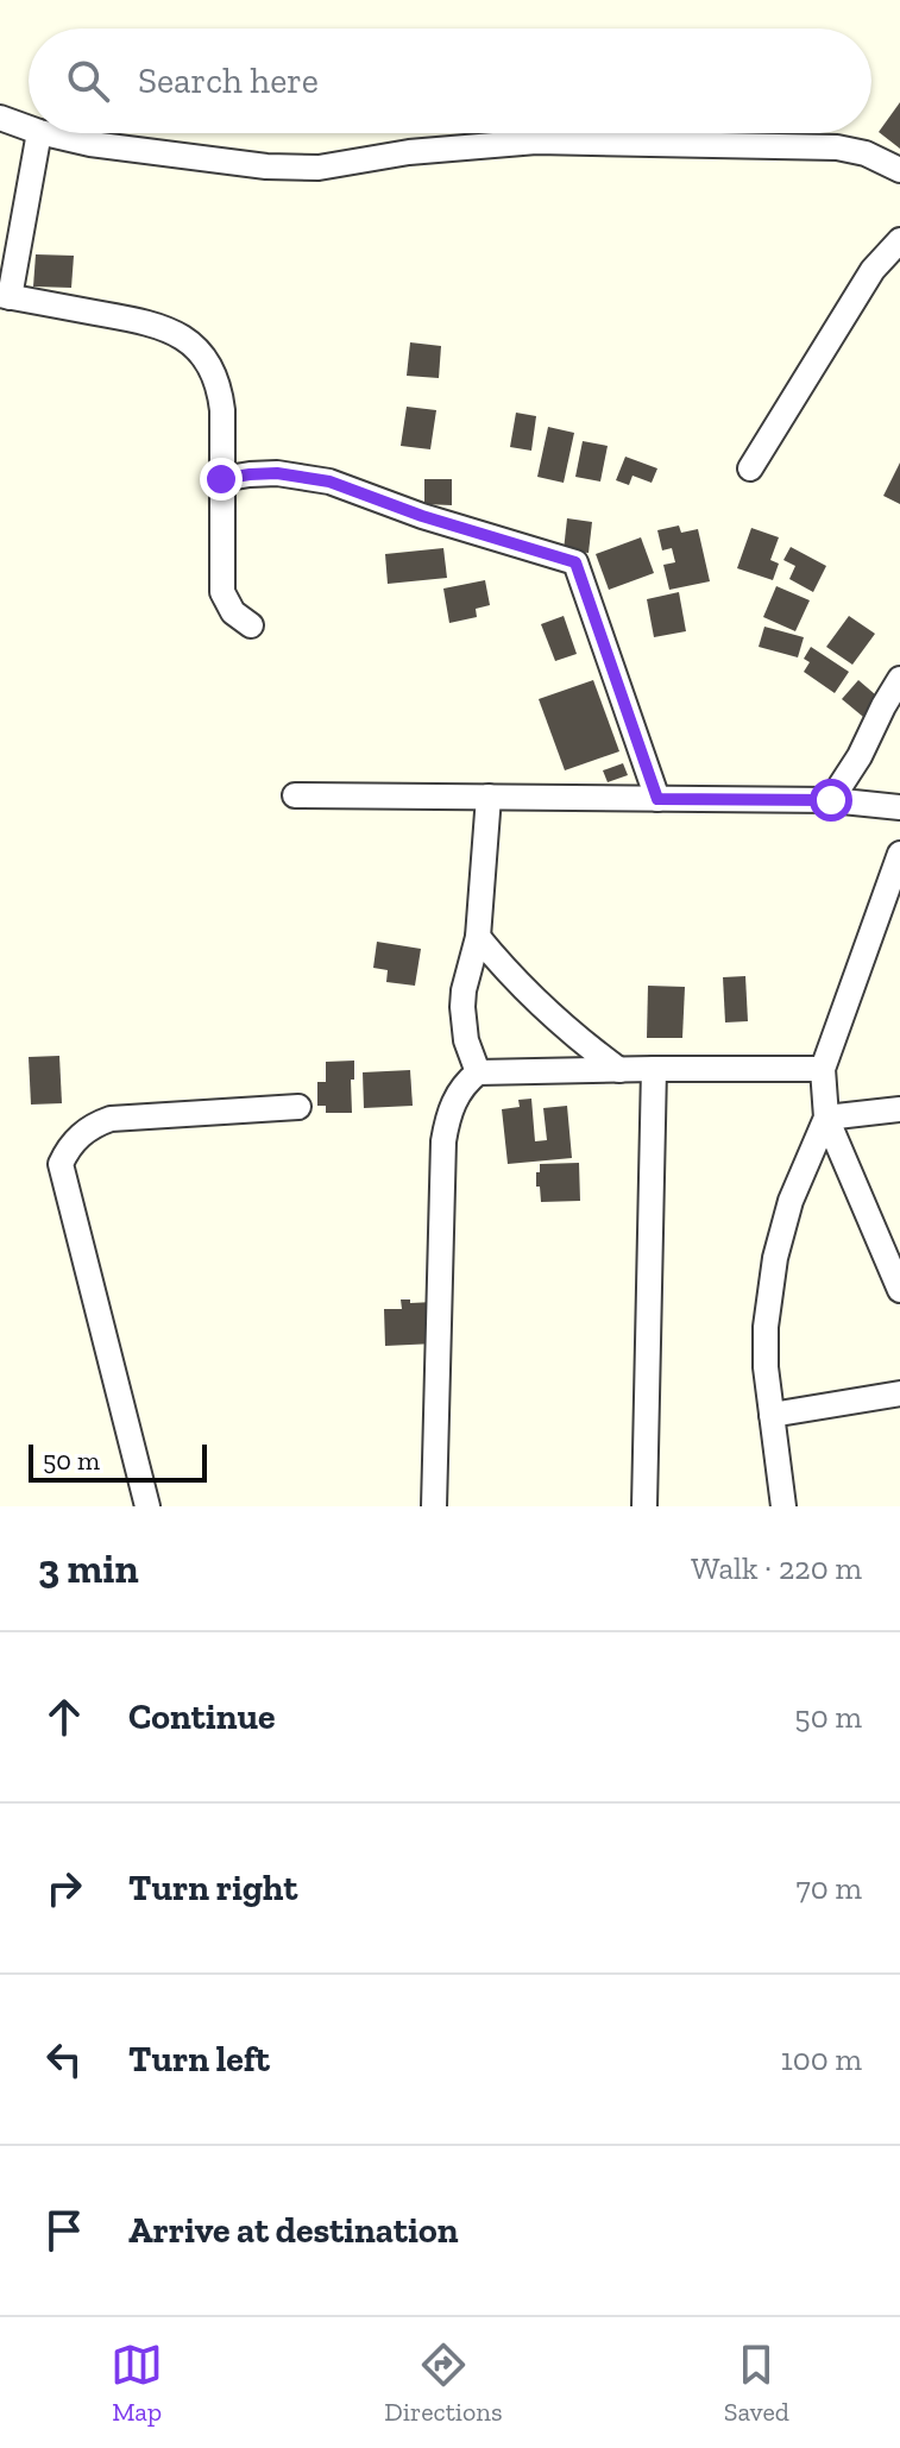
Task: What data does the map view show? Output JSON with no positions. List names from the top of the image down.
{
  "scale_bar": "50 m",
  "page": {
    "search": "Search here",
    "scale": "50 m",
    "heading": ["3 min", "Walk · 220 m"],
    "list": [
      ["Continue", "50 m"],
      ["Turn right", "70 m"],
      ["Turn left", "100 m"],
      "Arrive at destination"
    ],
    "nav": ["Map", "Directions", "Saved"]
  }
}
